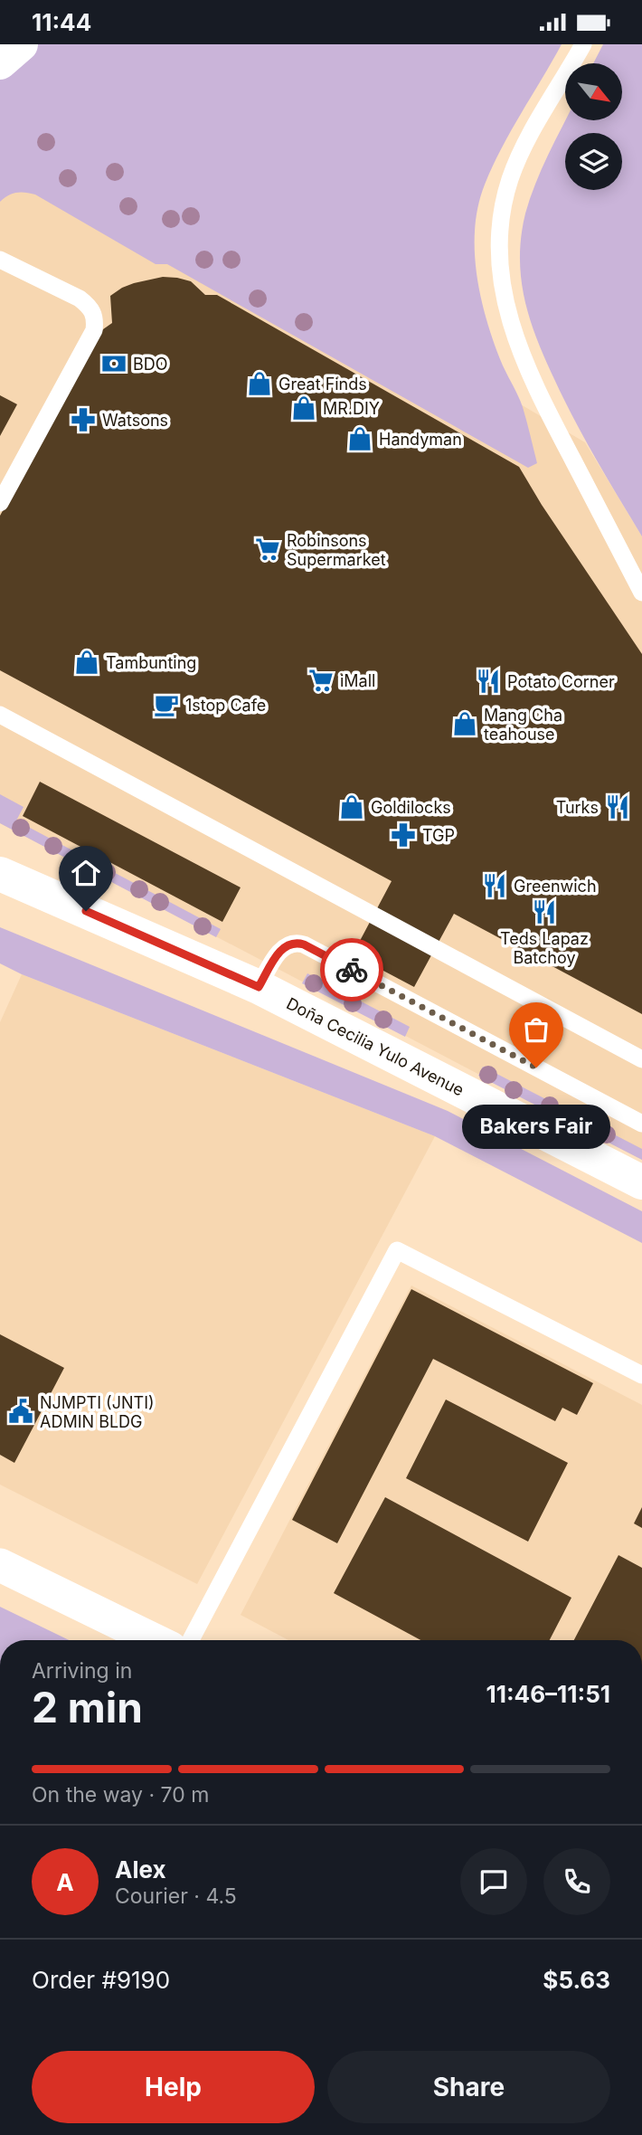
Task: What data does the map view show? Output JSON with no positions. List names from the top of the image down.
{
  "streets": {
    "main road": ["Doña Cecilia Yulo Avenue"]
  },
  "places": {
    "bank": ["BDO"],
    "shop": [
      "Great Finds",
      "MR.DIY",
      "Handyman",
      "Tambunting",
      "Mang Cha teahouse",
      "Goldilocks"
    ],
    "pharmacy": ["Watsons", "TGP"],
    "supermarket": ["Robinsons Supermarket", "iMall"],
    "restaurant": [
      "Potato Corner",
      "Turks",
      "Greenwich",
      "Teds Lapaz Batchoy"
    ],
    "cafe": ["1stop Cafe"],
    "other": ["Bakers Fair"],
    "public building": ["NJMPTI (JNTI) ADMIN BLDG"]
  },
  "north": "bottom right",
  "page": {
    "status": "11:44",
    "bubble": "Bakers Fair",
    "heading": ["2 min", "Arriving in", "11:46–11:51"],
    "panel": [
      "Alex",
      "Courier · 4.5",
      "Order #9190",
      "$5.63"
    ],
    "bar": "On the way · 70 m",
    "round": "A",
    "buttons": ["Help", "Share"]
  }
}
